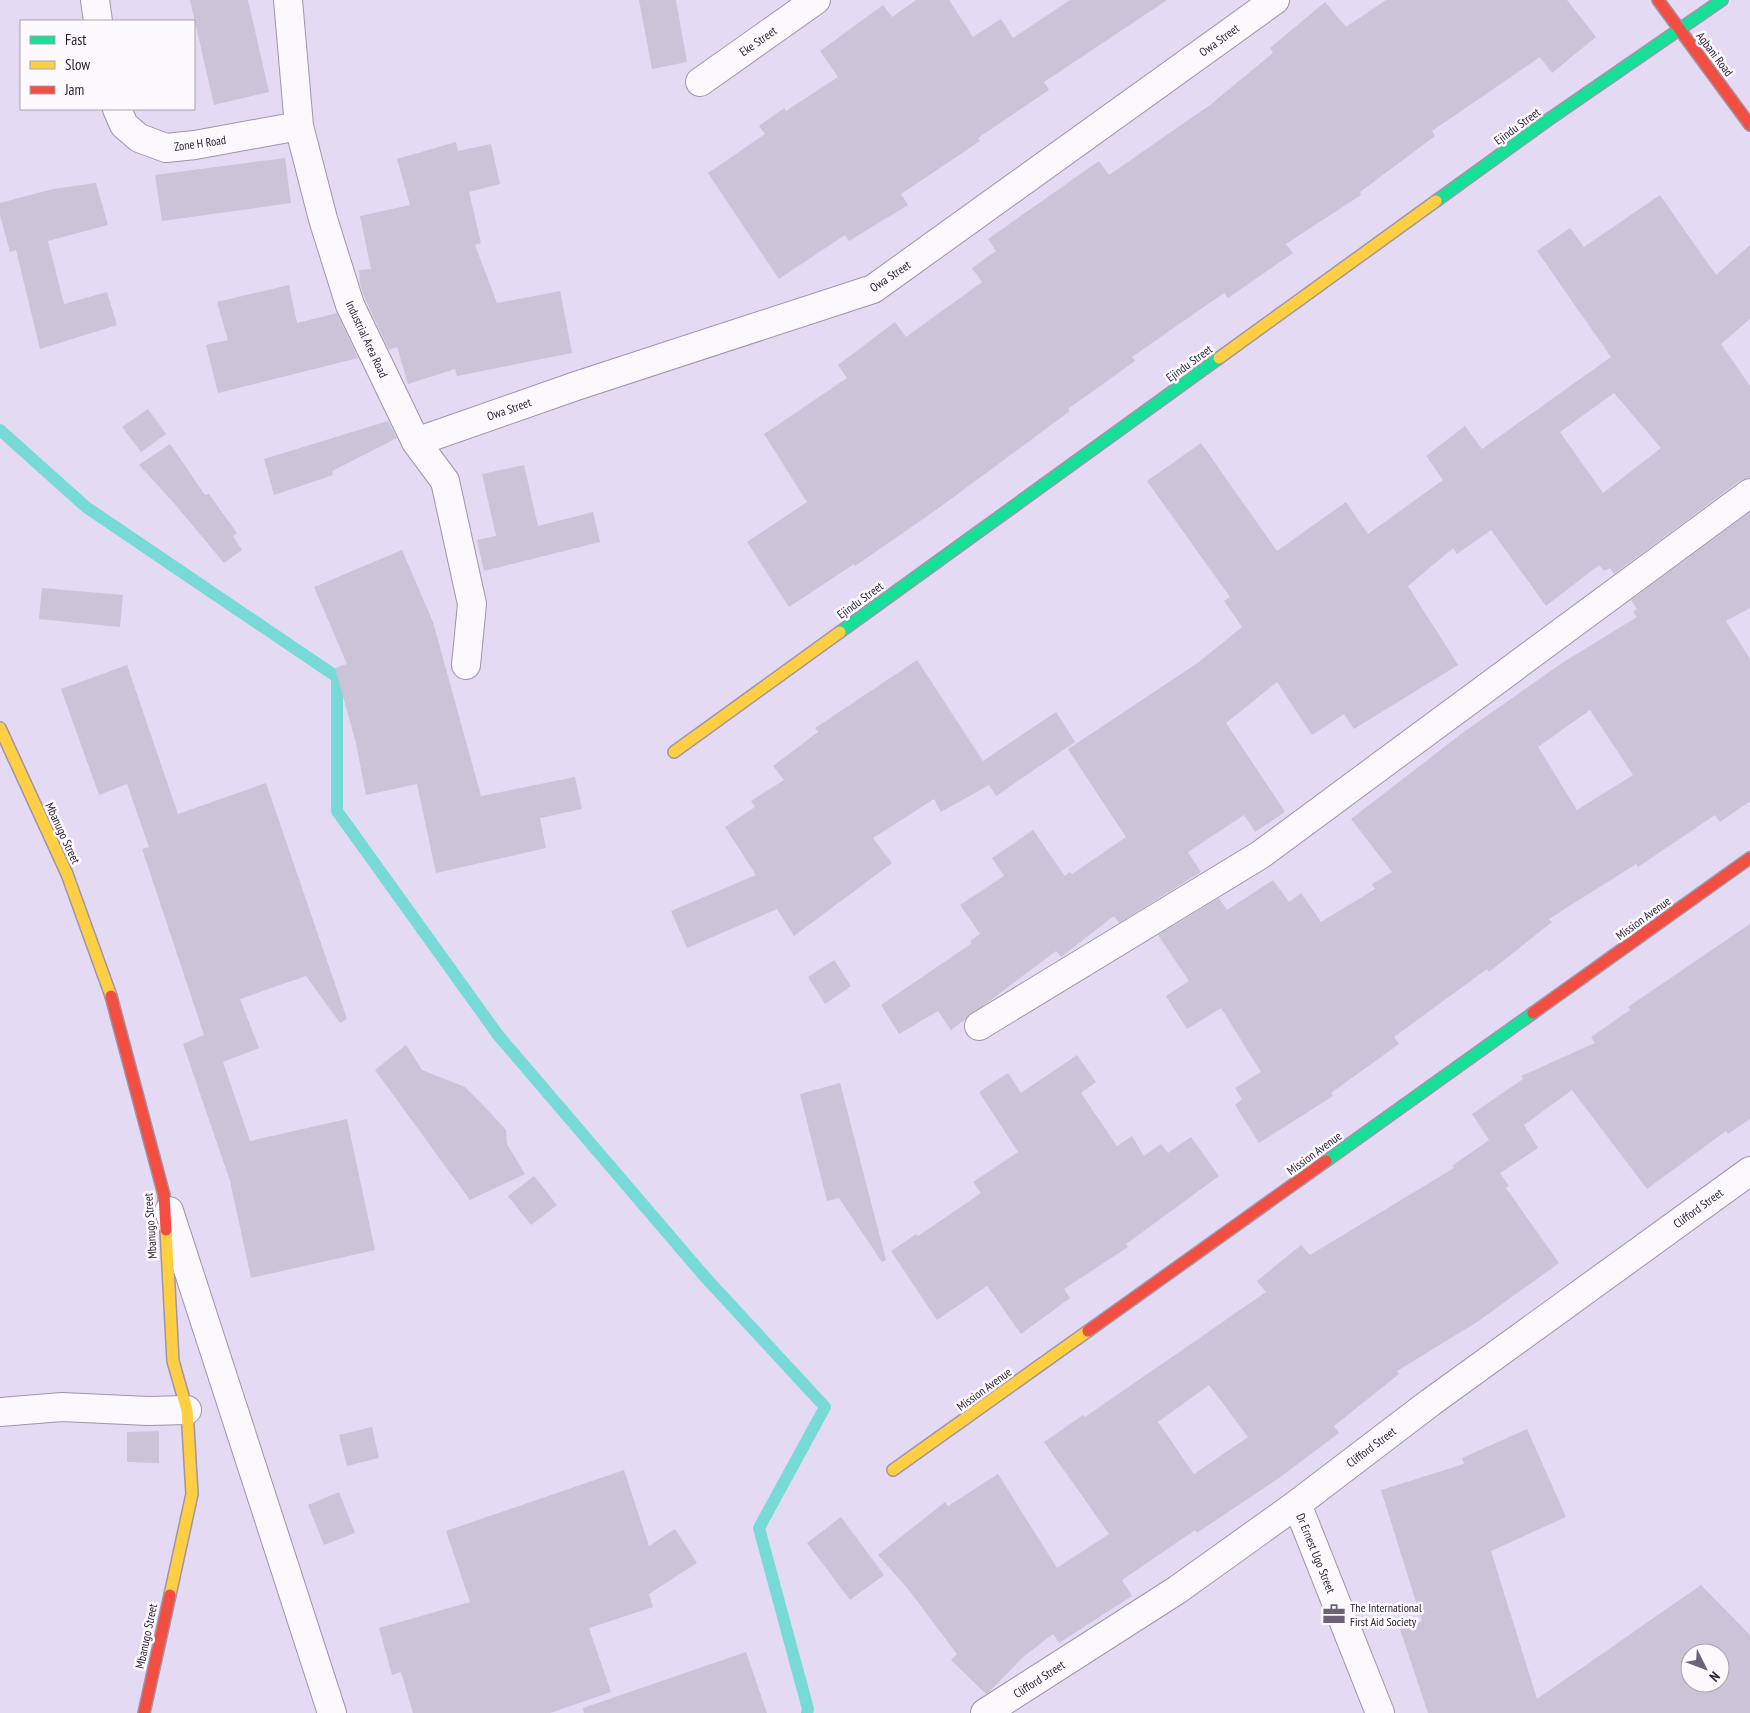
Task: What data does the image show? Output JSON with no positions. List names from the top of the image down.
{
  "streets": {
    "street": [
      "Owa Street",
      "Eke Street",
      "Agbani Road",
      "Ejindu Street",
      "Zone H Road",
      "Industrial Area Road",
      "Mbanugo Street",
      "Mission Avenue",
      "Clifford Street",
      "Dr Ernest Ugo Street"
    ]
  },
  "crossings": [
    ["Owa Street", "Industrial Area Road"],
    ["Agbani Road", "Ejindu Street"],
    ["Zone H Road", "Industrial Area Road"],
    ["Clifford Street", "Dr Ernest Ugo Street"]
  ],
  "places": {
    "office": ["The International First Aid Society"]
  },
  "legend": ["Fast", "Slow", "Jam"],
  "north": "bottom right"
}
